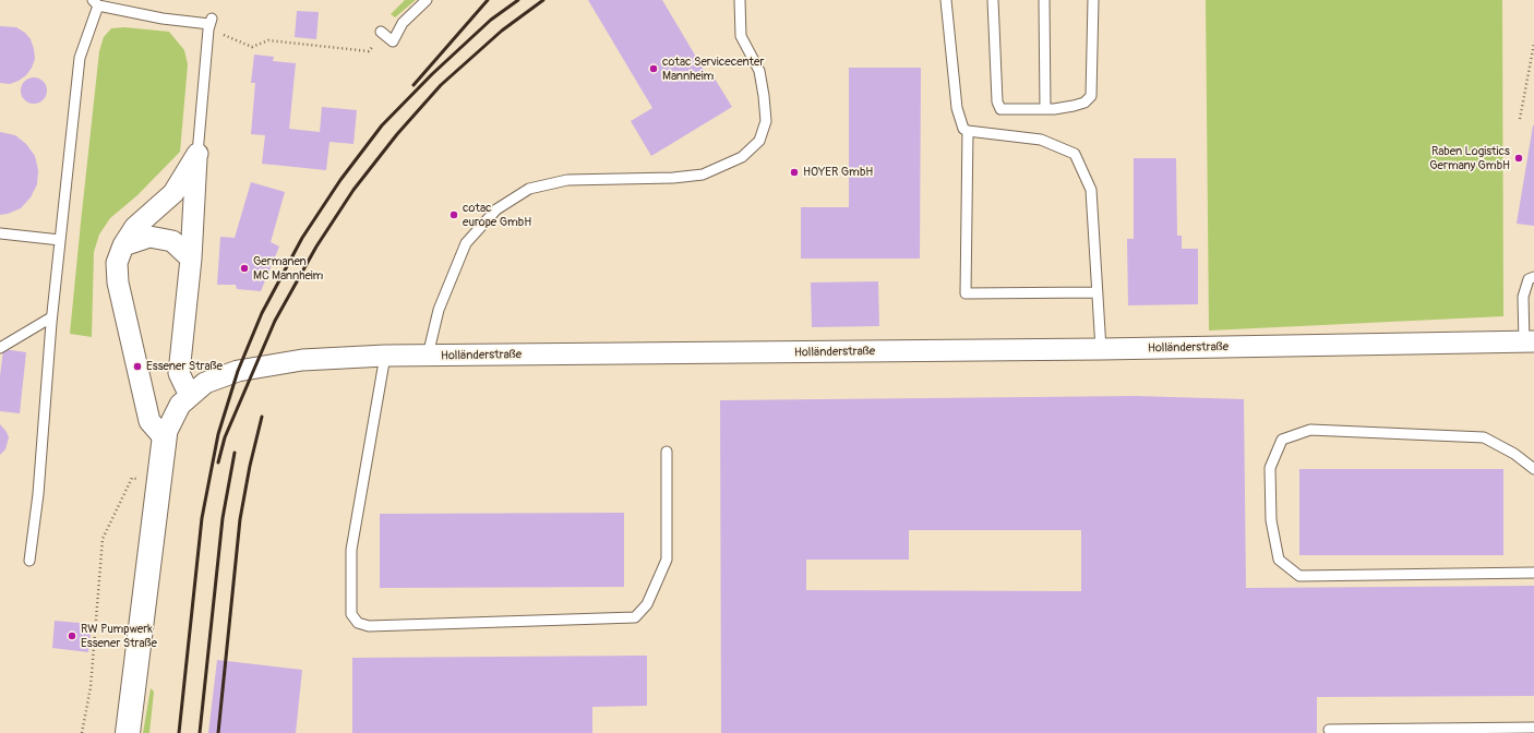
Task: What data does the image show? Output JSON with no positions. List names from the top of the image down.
{
  "streets": {
    "street": ["Holländerstraße"]
  },
  "places": [
    "cotac Servicecenter Mannheim",
    "Raben Logistics Germany GmbH",
    "HOYER GmbH",
    "cotac europe GmbH",
    "Germanen MC Mannheim",
    "Essener Straße",
    "RW Pumpwerk Essener Straße"
  ]
}
